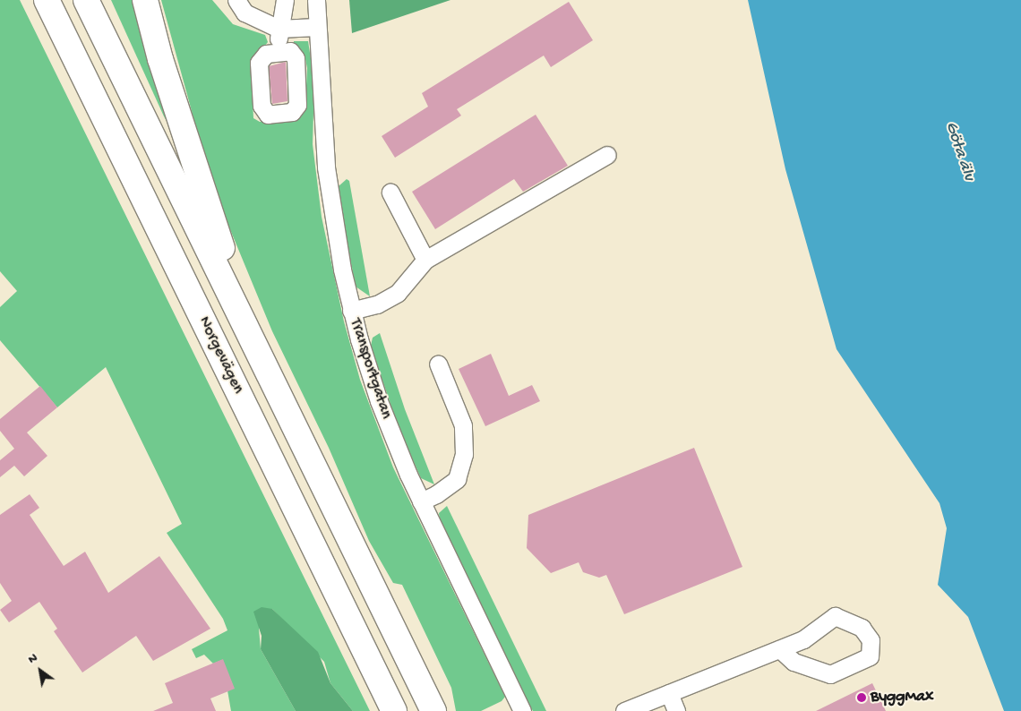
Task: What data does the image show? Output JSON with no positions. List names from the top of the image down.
{
  "streets": {
    "highway": ["Norgevägen"],
    "street": ["Transportgatan"]
  },
  "water": ["Göta älv"],
  "places": ["ByggMax"],
  "north": "top left"
}
